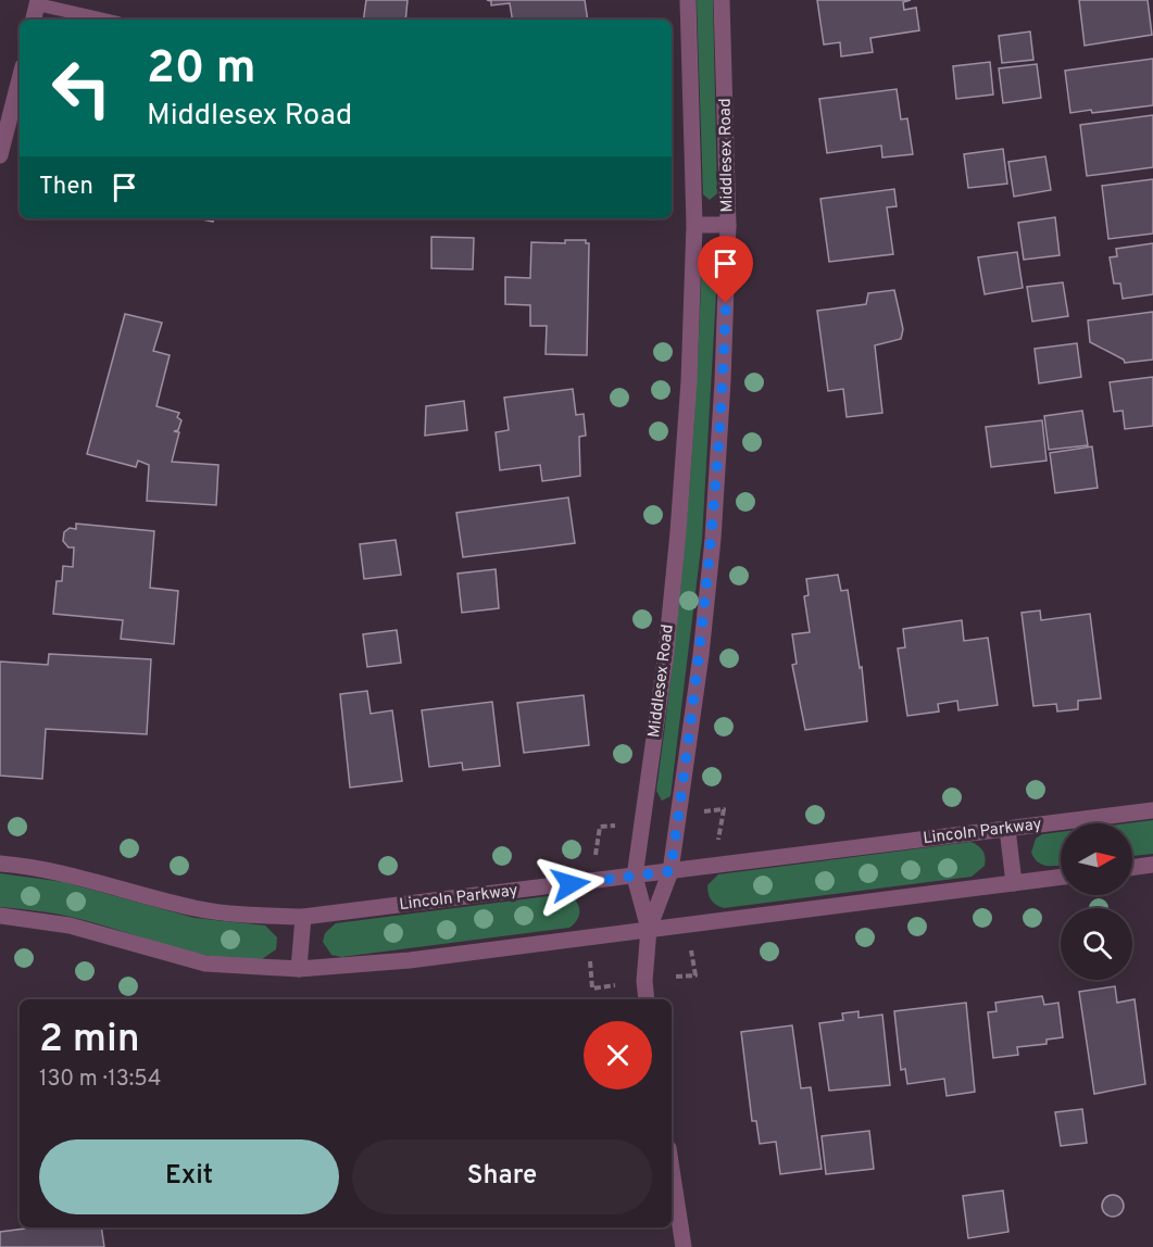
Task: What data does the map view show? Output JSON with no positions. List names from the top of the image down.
{
  "streets": {
    "street": ["Middlesex Road", "Lincoln Parkway"]
  },
  "crossings": [
    ["Middlesex Road", "Lincoln Parkway"]
  ],
  "north": "right",
  "page": {
    "turn": ["20 m", "Middlesex Road"],
    "then": "Then",
    "heading": ["2 min", "130 m · 13:54"],
    "buttons": ["Exit", "Share"]
  }
}
